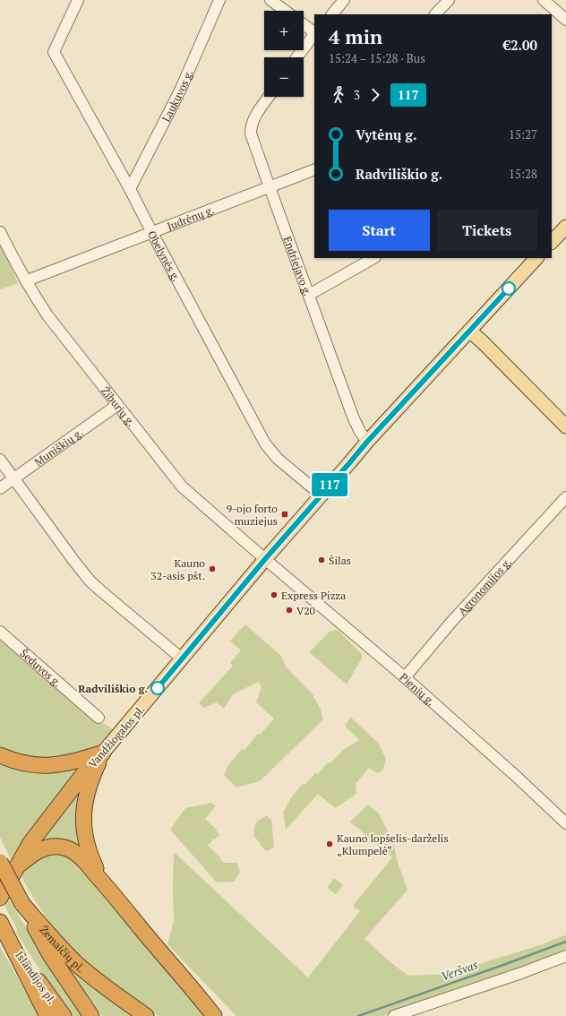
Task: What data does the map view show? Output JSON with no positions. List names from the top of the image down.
{
  "streets": {
    "highway": ["Vandžiogalos pl.", "Žemaičių pl.", "Islandijos pl."],
    "street": [
      "Laukuvos g.",
      "Judrėnų g.",
      "Obelynės g.",
      "Endriejavo g.",
      "Žiburių g.",
      "Muniškių g.",
      "Agronomijos g.",
      "Šeduvos g.",
      "Pienių g."
    ]
  },
  "crossings": [
    ["Laukuvos g.", "Obelynės g."],
    ["Judrėnų g.", "Obelynės g."],
    ["Judrėnų g.", "Endriejavo g."],
    ["Judrėnų g.", "Žiburių g."],
    ["Obelynės g.", "Vandžiogalos pl."],
    ["Endriejavo g.", "Vandžiogalos pl."],
    ["Žiburių g.", "Muniškių g."],
    ["Žiburių g.", "Pienių g."],
    ["Žiburių g.", "Vandžiogalos pl."],
    ["Agronomijos g.", "Pienių g."],
    ["Pienių g.", "Vandžiogalos pl."]
  ],
  "water": ["Veršvas"],
  "places": {
    "transit": ["9-ojo forto muziejus"],
    "other": [
      "Šilas",
      "Kauno 32-asis pšt.",
      "Express Pizza",
      "V20",
      "Radviliškio g.",
      "Kauno lopšelis-darželis „Klumpelė“"
    ]
  },
  "lines": ["bus line 117"],
  "page": {
    "on_map": "117",
    "map_buttons": ["+", "−"],
    "heading": ["4 min", "15:24 – 15:28 · Bus", "€2.00"],
    "legs": ["3", "117"],
    "list": [
      {
        "name": "Vytėnų g.",
        "value": "15:27"
      },
      {
        "name": "Radviliškio g.",
        "value": "15:28"
      }
    ],
    "buttons": ["Start", "Tickets"]
  }
}
